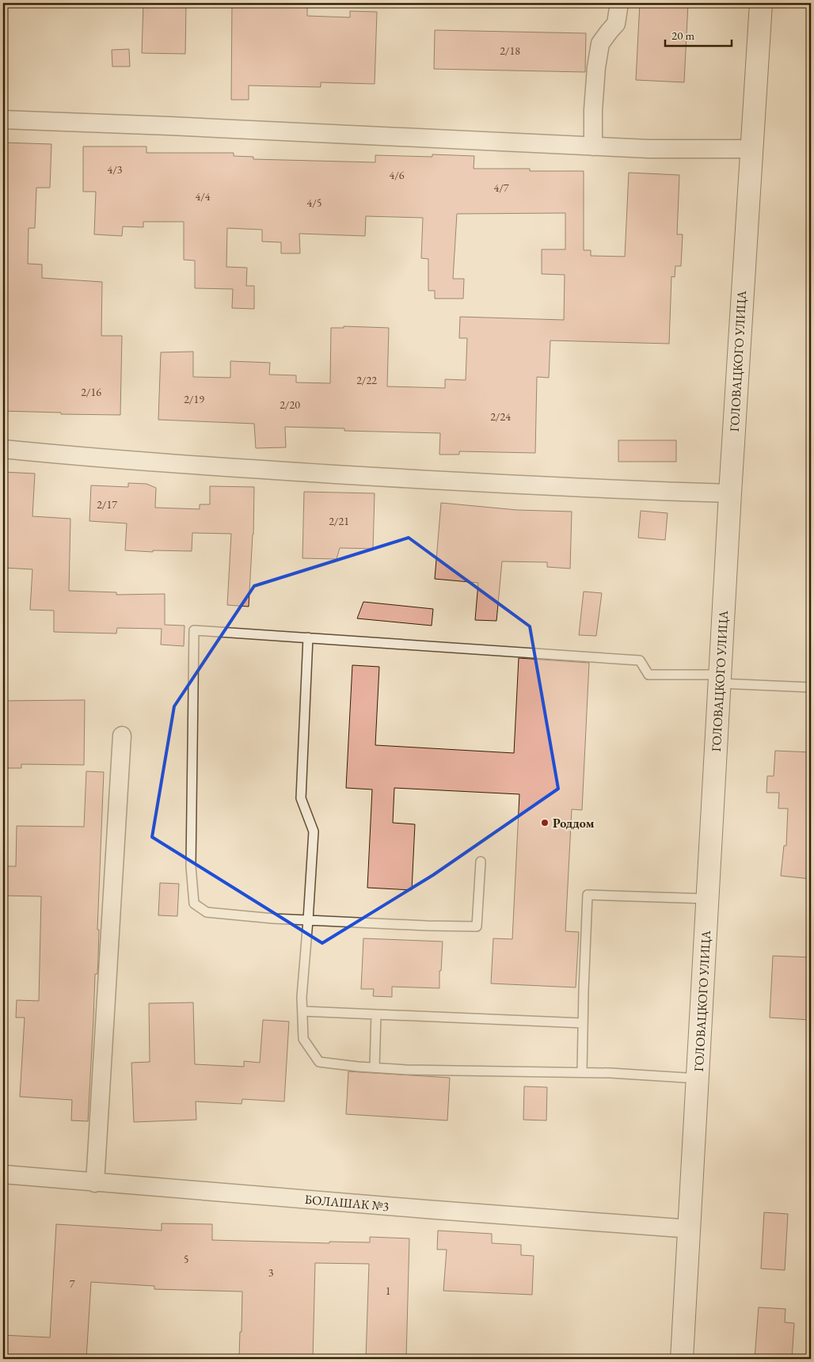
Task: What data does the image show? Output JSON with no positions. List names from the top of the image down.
{
  "streets": {
    "main road": ["ГОЛОВАЦКОГО УЛИЦА"],
    "street": ["БОЛАШАК №3"]
  },
  "crossings": [
    ["ГОЛОВАЦКОГО УЛИЦА", "БОЛАШАК №3"]
  ],
  "places": ["Роддом"],
  "house_numbers": [
    "2/18",
    "4/3",
    "4/6",
    "4/7",
    "4/4",
    "4/5",
    "2/22",
    "2/16",
    "2/19",
    "2/20",
    "2/24",
    "2/17",
    "2/21",
    "5",
    "3",
    "7",
    "1"
  ],
  "scale_bar": "20 m"
}
